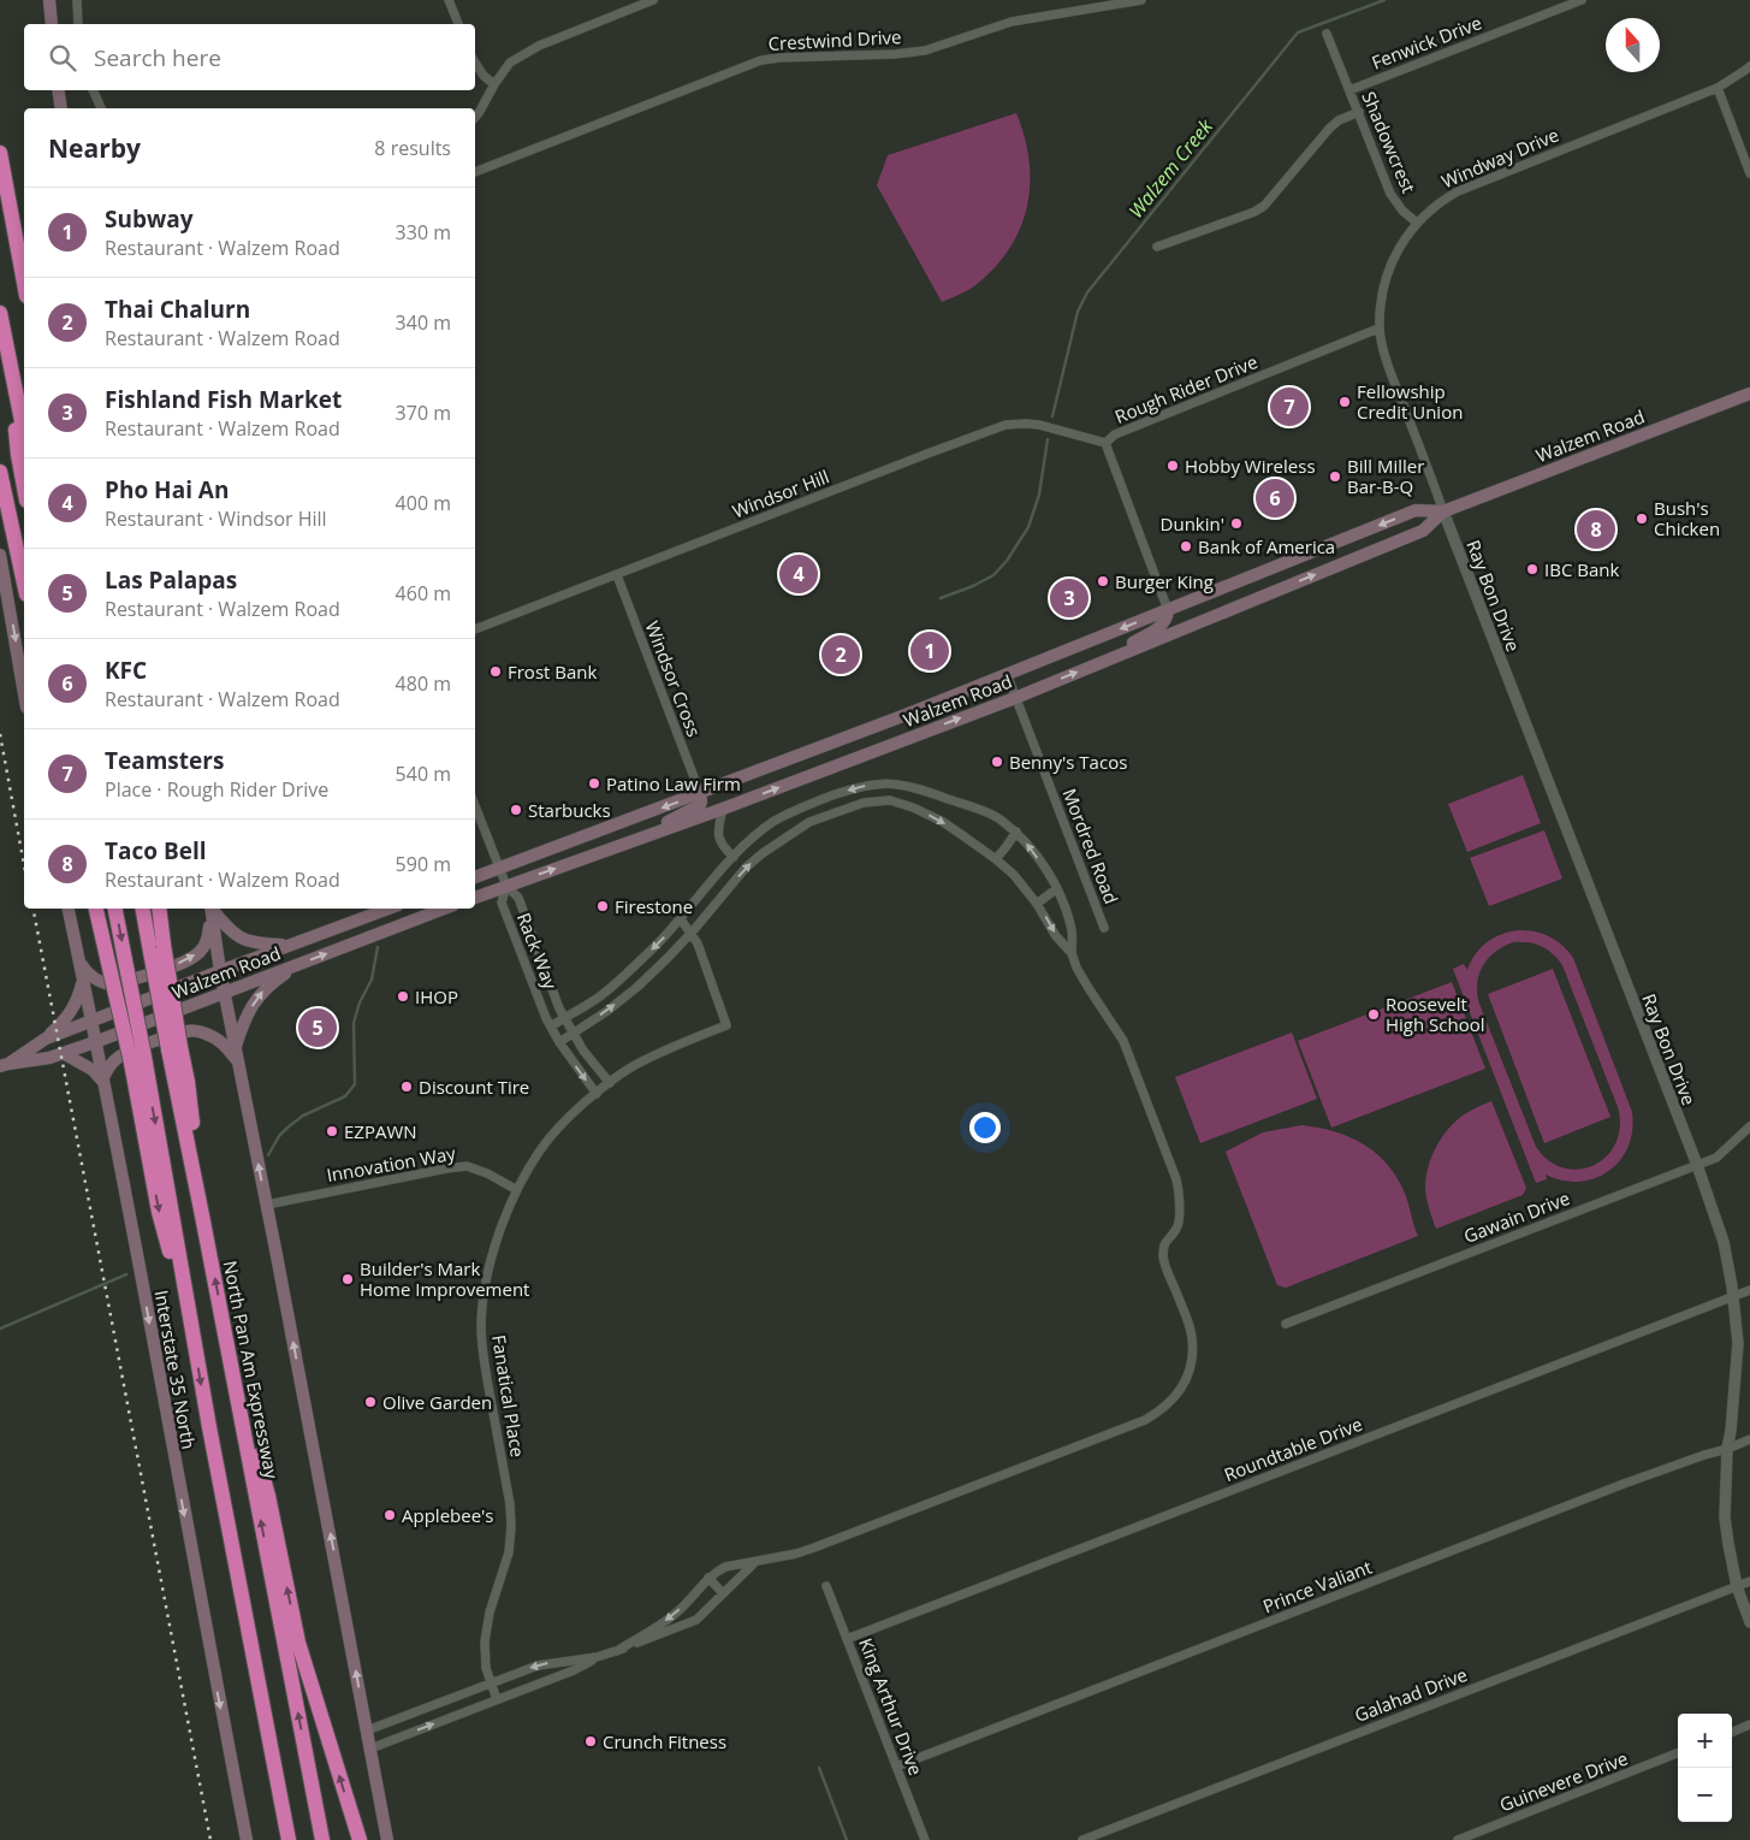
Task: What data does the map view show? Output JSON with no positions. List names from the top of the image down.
{
  "streets": {
    "highway": ["North Pan Am Expressway"],
    "main road": ["Walzem Road", "Interstate 35 North"],
    "street": [
      "Crestwind Drive",
      "Fenwick Drive",
      "Shadowcrest",
      "Windway Drive",
      "Rough Rider Drive",
      "Windsor Hill",
      "Ray Bon Drive",
      "Windsor Cross",
      "Mordred Road",
      "Rack Way",
      "Innovation Way",
      "Gawain Drive",
      "Fanatical Place",
      "Roundtable Drive",
      "Prince Valiant",
      "Galahad Drive",
      "King Arthur Drive",
      "Guinevere Drive"
    ]
  },
  "crossings": [
    ["Fenwick Drive", "Shadowcrest"],
    ["Shadowcrest", "Windway Drive"],
    ["Windway Drive", "Rough Rider Drive"],
    ["Windway Drive", "Walzem Road"],
    ["Windway Drive", "Ray Bon Drive"],
    ["Rough Rider Drive", "Walzem Road"],
    ["Rough Rider Drive", "Windsor Hill"],
    ["Walzem Road", "Ray Bon Drive"],
    ["Walzem Road", "Windsor Cross"],
    ["Walzem Road", "Mordred Road"],
    ["Walzem Road", "Rack Way"],
    ["Walzem Road", "Interstate 35 North"],
    ["Windsor Hill", "Windsor Cross"],
    ["Ray Bon Drive", "Gawain Drive"],
    ["Ray Bon Drive", "Roundtable Drive"],
    ["Ray Bon Drive", "Prince Valiant"],
    ["Ray Bon Drive", "Galahad Drive"],
    ["Rack Way", "Fanatical Place"],
    ["Innovation Way", "Fanatical Place"],
    ["Roundtable Drive", "King Arthur Drive"],
    ["Prince Valiant", "King Arthur Drive"]
  ],
  "one_way": ["Interstate 35 North"],
  "water": ["Walzem Creek"],
  "places": [
    "Fellowship Credit Union",
    "Hobby Wireless",
    "Bill Miller Bar-B-Q",
    "Bush's Chicken",
    "Dunkin'",
    "Bank of America",
    "IBC Bank",
    "Burger King",
    "Frost Bank",
    "Benny's Tacos",
    "Patino Law Firm",
    "Starbucks",
    "Firestone",
    "IHOP",
    "Roosevelt High School",
    "Discount Tire",
    "EZPAWN",
    "Builder's Mark Home Improvement",
    "Olive Garden",
    "Applebee's",
    "Crunch Fitness"
  ],
  "north": "top",
  "page": {
    "search": "Search here",
    "heading": ["Nearby", "8 results"],
    "list": [
      {
        "mark": "1",
        "name": "Subway",
        "note": "Restaurant · Walzem Road",
        "value": "330 m"
      },
      {
        "mark": "2",
        "name": "Thai Chalurn",
        "note": "Restaurant · Walzem Road",
        "value": "340 m"
      },
      {
        "mark": "3",
        "name": "Fishland Fish Market",
        "note": "Restaurant · Walzem Road",
        "value": "370 m"
      },
      {
        "mark": "4",
        "name": "Pho Hai An",
        "note": "Restaurant · Windsor Hill",
        "value": "400 m"
      },
      {
        "mark": "5",
        "name": "Las Palapas",
        "note": "Restaurant · Walzem Road",
        "value": "460 m"
      },
      {
        "mark": "6",
        "name": "KFC",
        "note": "Restaurant · Walzem Road",
        "value": "480 m"
      },
      {
        "mark": "7",
        "name": "Teamsters",
        "note": "Place · Rough Rider Drive",
        "value": "540 m"
      },
      {
        "mark": "8",
        "name": "Taco Bell",
        "note": "Restaurant · Walzem Road",
        "value": "590 m"
      }
    ],
    "pins": [
      "7",
      "6",
      "8",
      "4",
      "3",
      "1",
      "2",
      "5"
    ],
    "map_buttons": ["+", "−"]
  }
}
